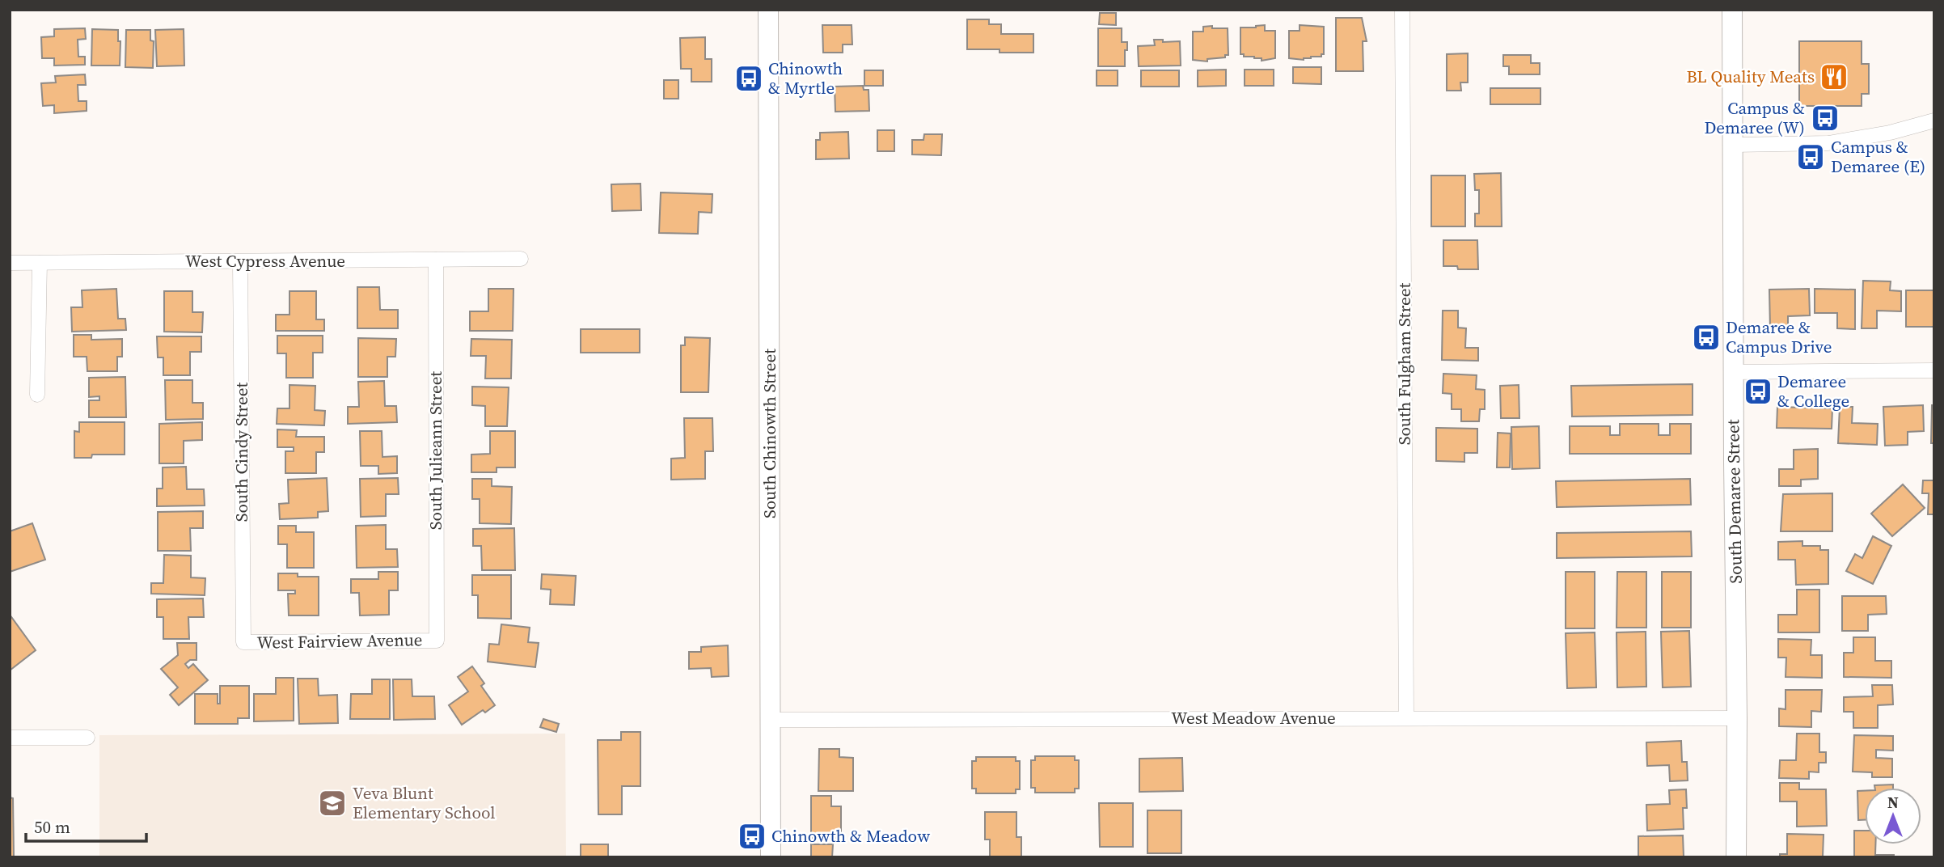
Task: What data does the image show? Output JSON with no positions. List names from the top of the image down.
{
  "streets": {
    "main road": ["South Chinowth Street", "South Demaree Street"],
    "street": [
      "West Cypress Avenue",
      "South Fulgham Street",
      "South Julieann Street",
      "South Cindy Street",
      "West Fairview Avenue",
      "West Meadow Avenue"
    ]
  },
  "crossings": [
    ["West Cypress Avenue", "South Julieann Street"],
    ["West Cypress Avenue", "South Cindy Street"],
    ["South Fulgham Street", "West Meadow Avenue"],
    ["South Chinowth Street", "West Meadow Avenue"],
    ["South Julieann Street", "West Fairview Avenue"],
    ["South Cindy Street", "West Fairview Avenue"],
    ["South Demaree Street", "West Meadow Avenue"]
  ],
  "places": {
    "restaurant": ["BL Quality Meats"],
    "bus stop": [
      "Chinowth & Myrtle",
      "Campus & Demaree (W)",
      "Campus & Demaree (E)",
      "Demaree & Campus Drive",
      "Demaree & College",
      "Chinowth & Meadow"
    ],
    "school or university": ["Veva Blunt Elementary School"]
  },
  "scale_bar": "50 m",
  "north": "top"
}
